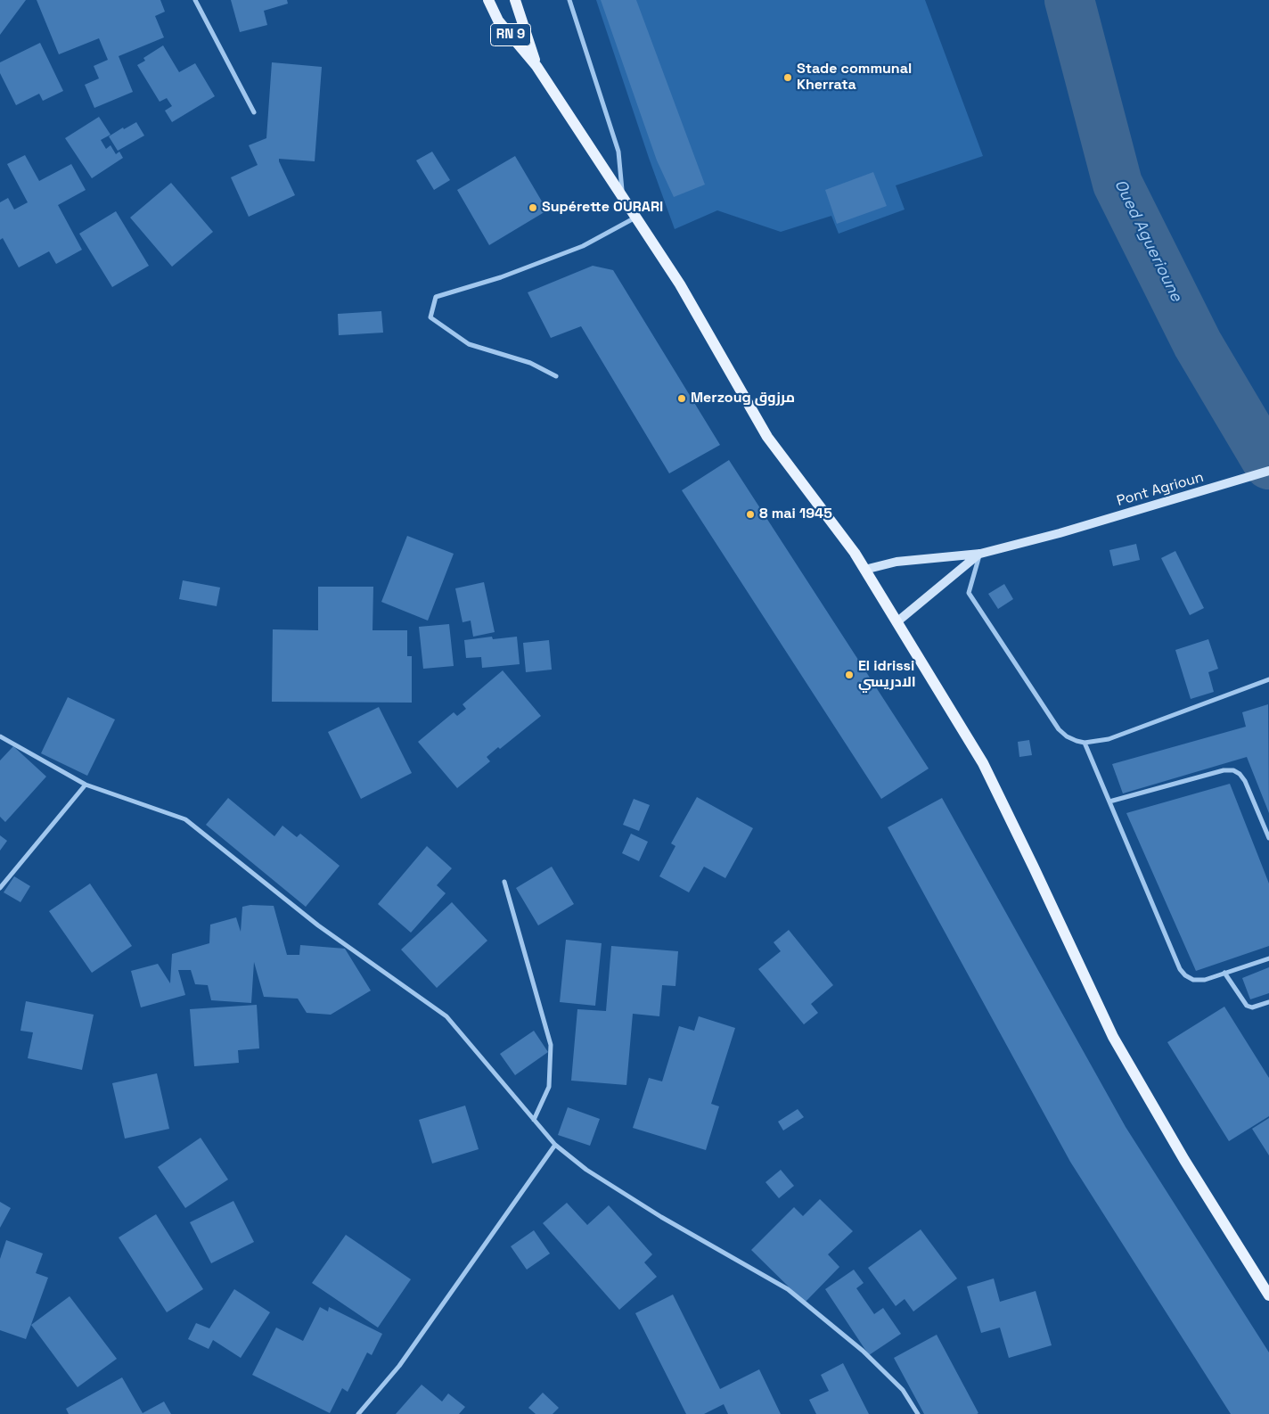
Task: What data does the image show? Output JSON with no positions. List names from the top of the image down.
{
  "streets": {
    "main road": ["RN 9", "Pont Agrioun"]
  },
  "crossings": [
    ["RN 9", "Pont Agrioun"]
  ],
  "water": ["Oued Aguerioune"],
  "places": [
    "Stade communal Kherrata",
    "Supérette OURARI",
    "Merzoug مرزوق",
    "8 mai 1945",
    "El idrissi الادريسي"
  ]
}
